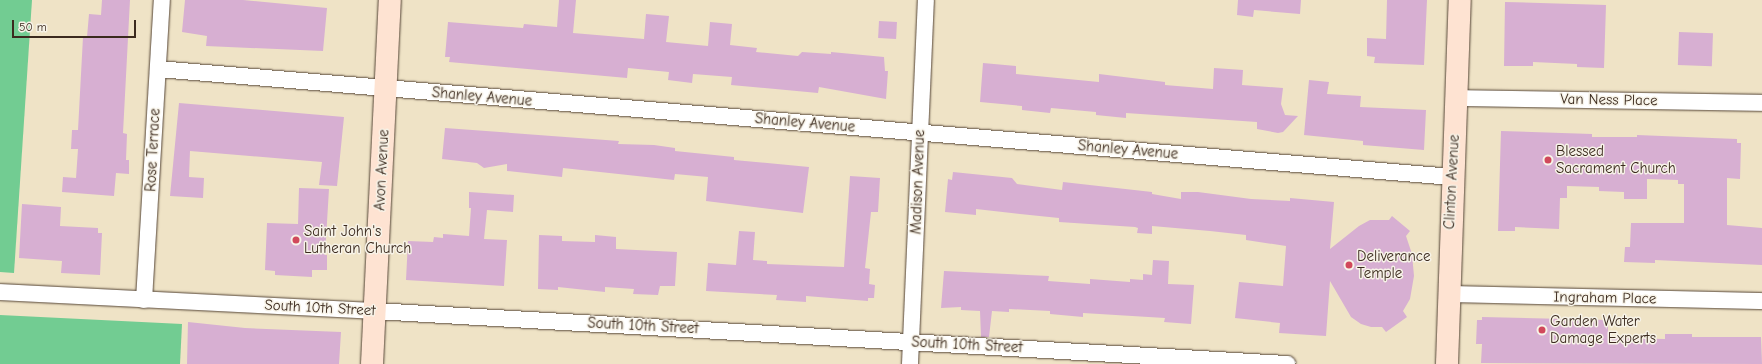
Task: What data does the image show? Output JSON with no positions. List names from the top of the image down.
{
  "streets": {
    "main road": ["Avon Avenue", "Clinton Avenue"],
    "street": [
      "Shanley Avenue",
      "Van Ness Place",
      "Rose Terrace",
      "Madison Avenue",
      "Ingraham Place",
      "South 10th Street"
    ]
  },
  "crossings": [
    ["Shanley Avenue", "Rose Terrace"],
    ["Shanley Avenue", "Avon Avenue"],
    ["Shanley Avenue", "Madison Avenue"],
    ["Shanley Avenue", "Clinton Avenue"],
    ["Van Ness Place", "Clinton Avenue"],
    ["Rose Terrace", "South 10th Street"],
    ["Avon Avenue", "South 10th Street"],
    ["Madison Avenue", "South 10th Street"],
    ["Clinton Avenue", "Ingraham Place"]
  ],
  "places": [
    "Blessed Sacrament Church",
    "Saint John's Lutheran Church",
    "Deliverance Temple",
    "Garden Water Damage Experts"
  ],
  "scale_bar": "50 m"
}
